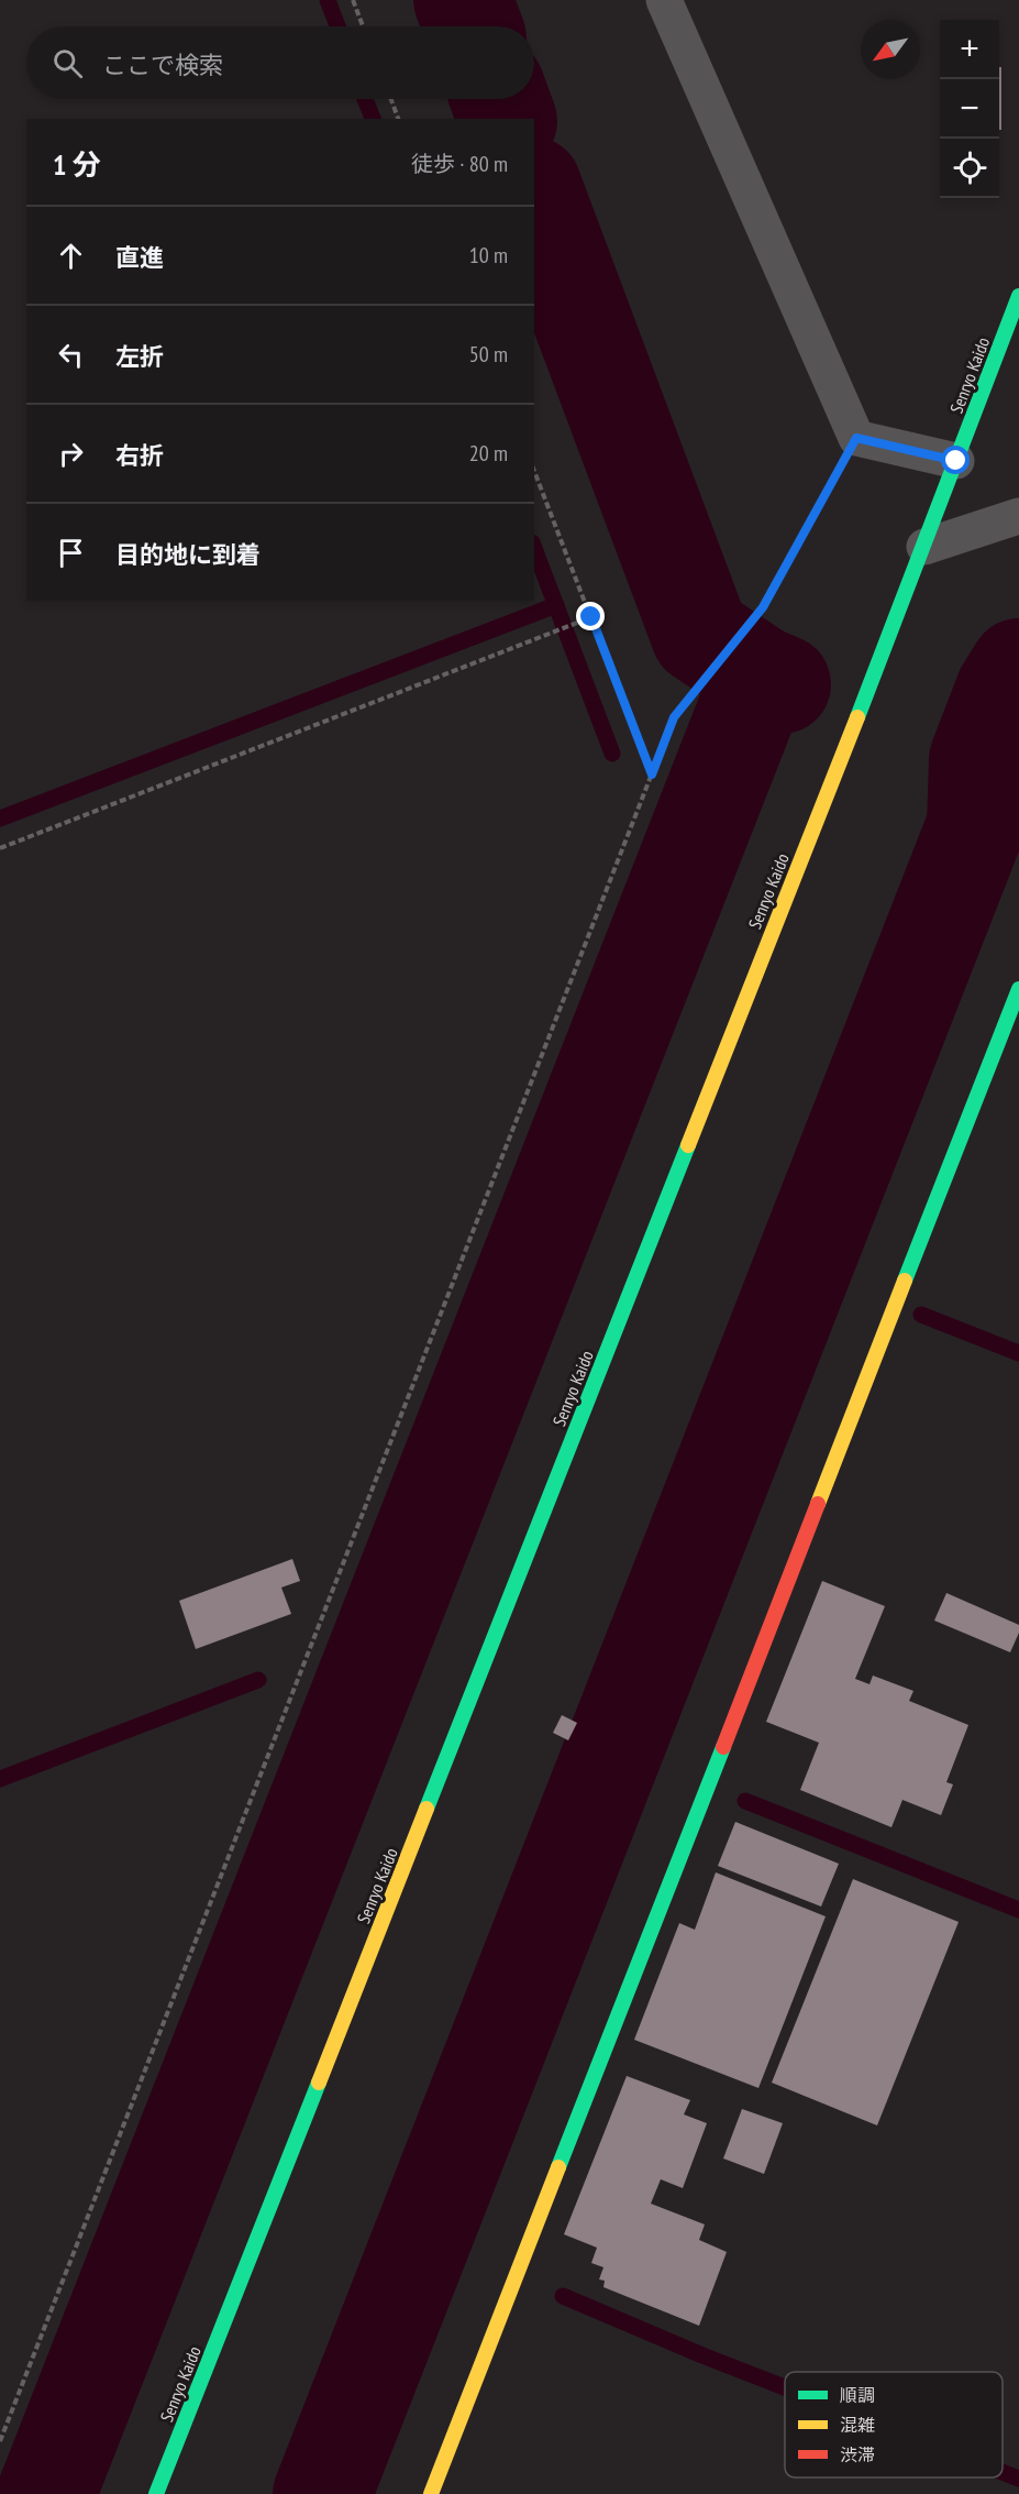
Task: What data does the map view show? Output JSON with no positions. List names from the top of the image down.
{
  "streets": {
    "street": ["Senryo Kaido"]
  },
  "legend": ["順調", "混雑", "渋滞"],
  "north": "bottom left",
  "page": {
    "map_buttons": ["+", "−"],
    "search": "ここで検索",
    "heading": ["1 分", "徒歩 · 80 m"],
    "list": [
      ["直進", "10 m"],
      ["左折", "50 m"],
      ["右折", "20 m"],
      "目的地に到着"
    ]
  }
}
